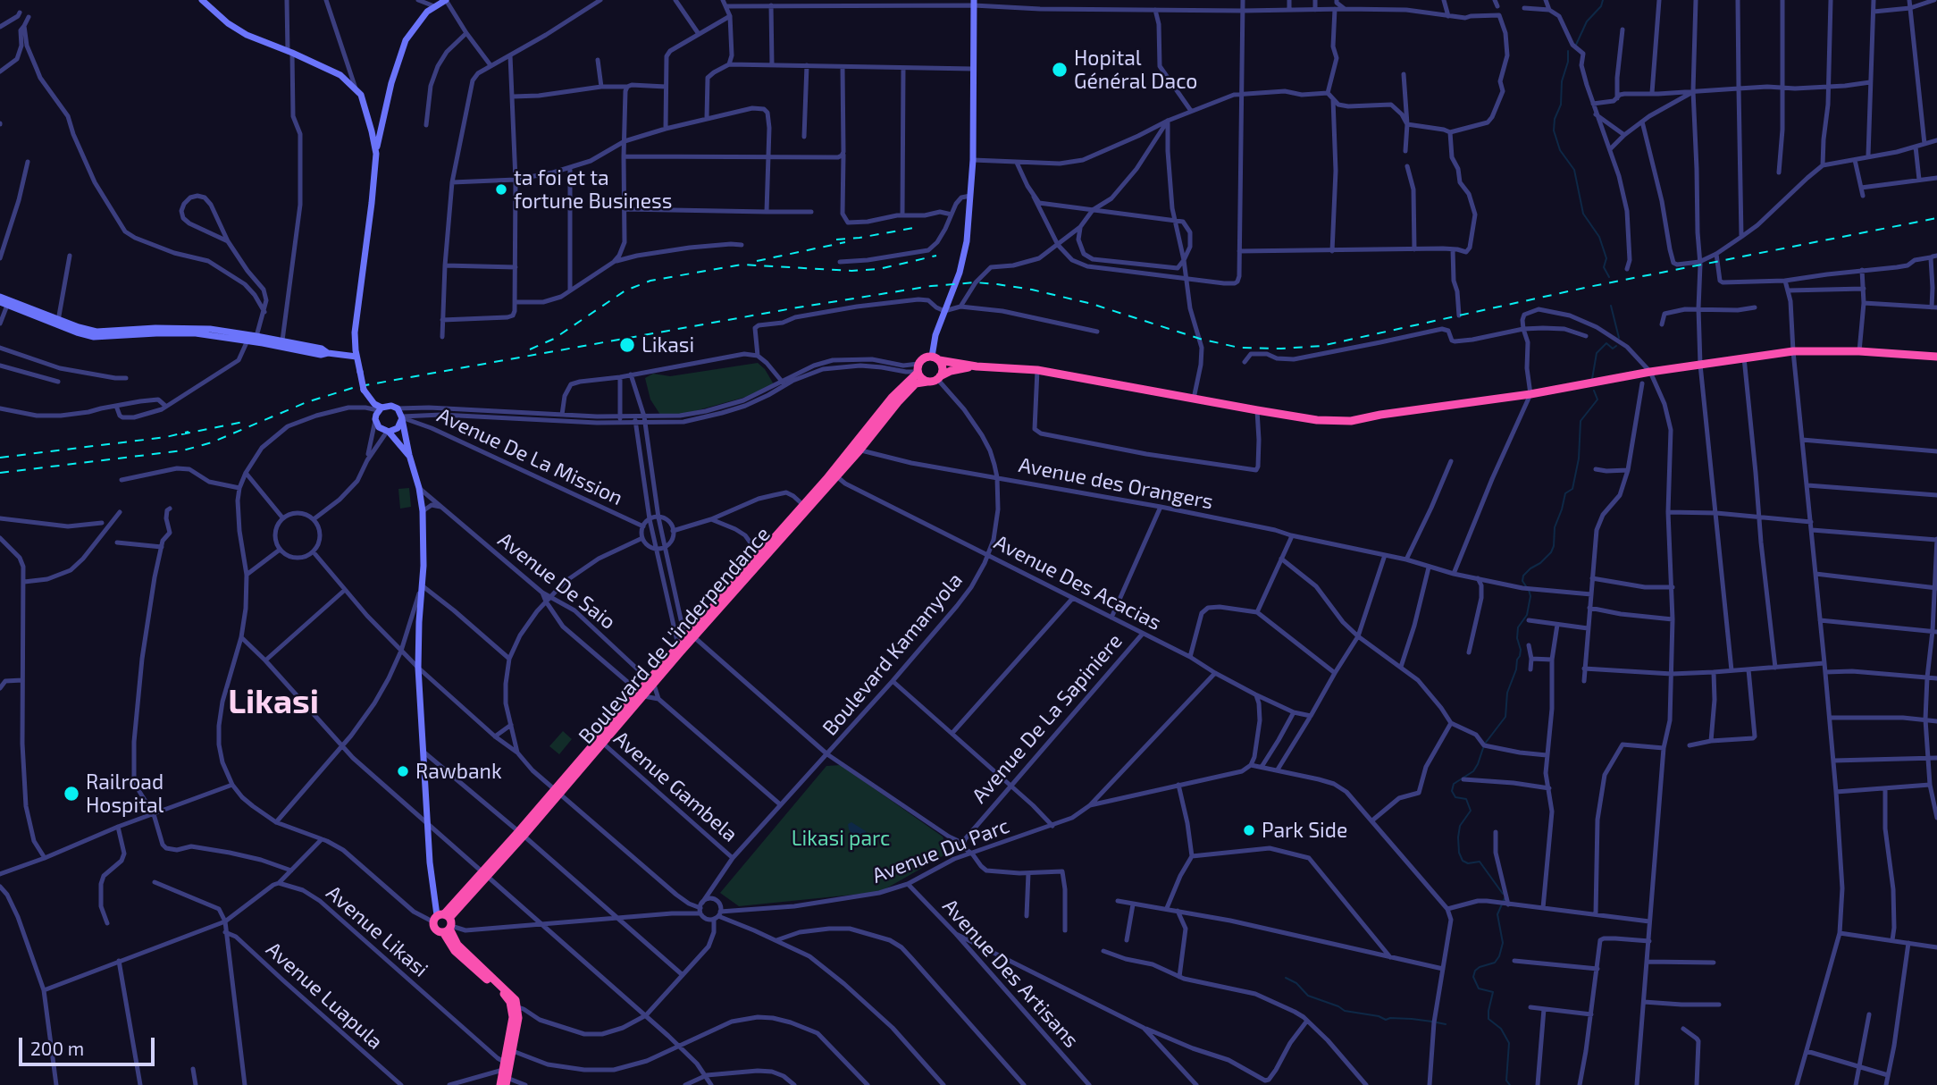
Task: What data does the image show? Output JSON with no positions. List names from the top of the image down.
{
  "streets": {
    "highway": ["Boulevard de L'inderpendance"],
    "street": [
      "Avenue De La Mission",
      "Avenue des Orangers",
      "Avenue De Saio",
      "Avenue Des Acacias",
      "Boulevard Kamanyola",
      "Avenue De La Sapiniere",
      "Avenue Gambela",
      "Avenue Du Parc",
      "Avenue Likasi",
      "Avenue Des Artisans",
      "Avenue Luapula"
    ]
  },
  "crossings": [
    ["Avenue des Orangers", "Boulevard de L'inderpendance"],
    ["Avenue des Orangers", "Boulevard Kamanyola"],
    ["Avenue De Saio", "Boulevard de L'inderpendance"],
    ["Avenue Des Acacias", "Boulevard de L'inderpendance"],
    ["Avenue Des Acacias", "Boulevard Kamanyola"],
    ["Avenue Des Acacias", "Avenue De La Sapiniere"],
    ["Boulevard de L'inderpendance", "Boulevard Kamanyola"],
    ["Boulevard de L'inderpendance", "Avenue Gambela"],
    ["Boulevard Kamanyola", "Avenue Gambela"],
    ["Boulevard Kamanyola", "Avenue Du Parc"],
    ["Avenue Du Parc", "Avenue Des Artisans"]
  ],
  "districts": ["Likasi"],
  "parks": ["Likasi parc"],
  "places": [
    "Hopital Général Daco",
    "ta foi et ta fortune Business",
    "Likasi",
    "Rawbank",
    "Railroad Hospital",
    "Park Side"
  ],
  "scale_bar": "200 m"
}
